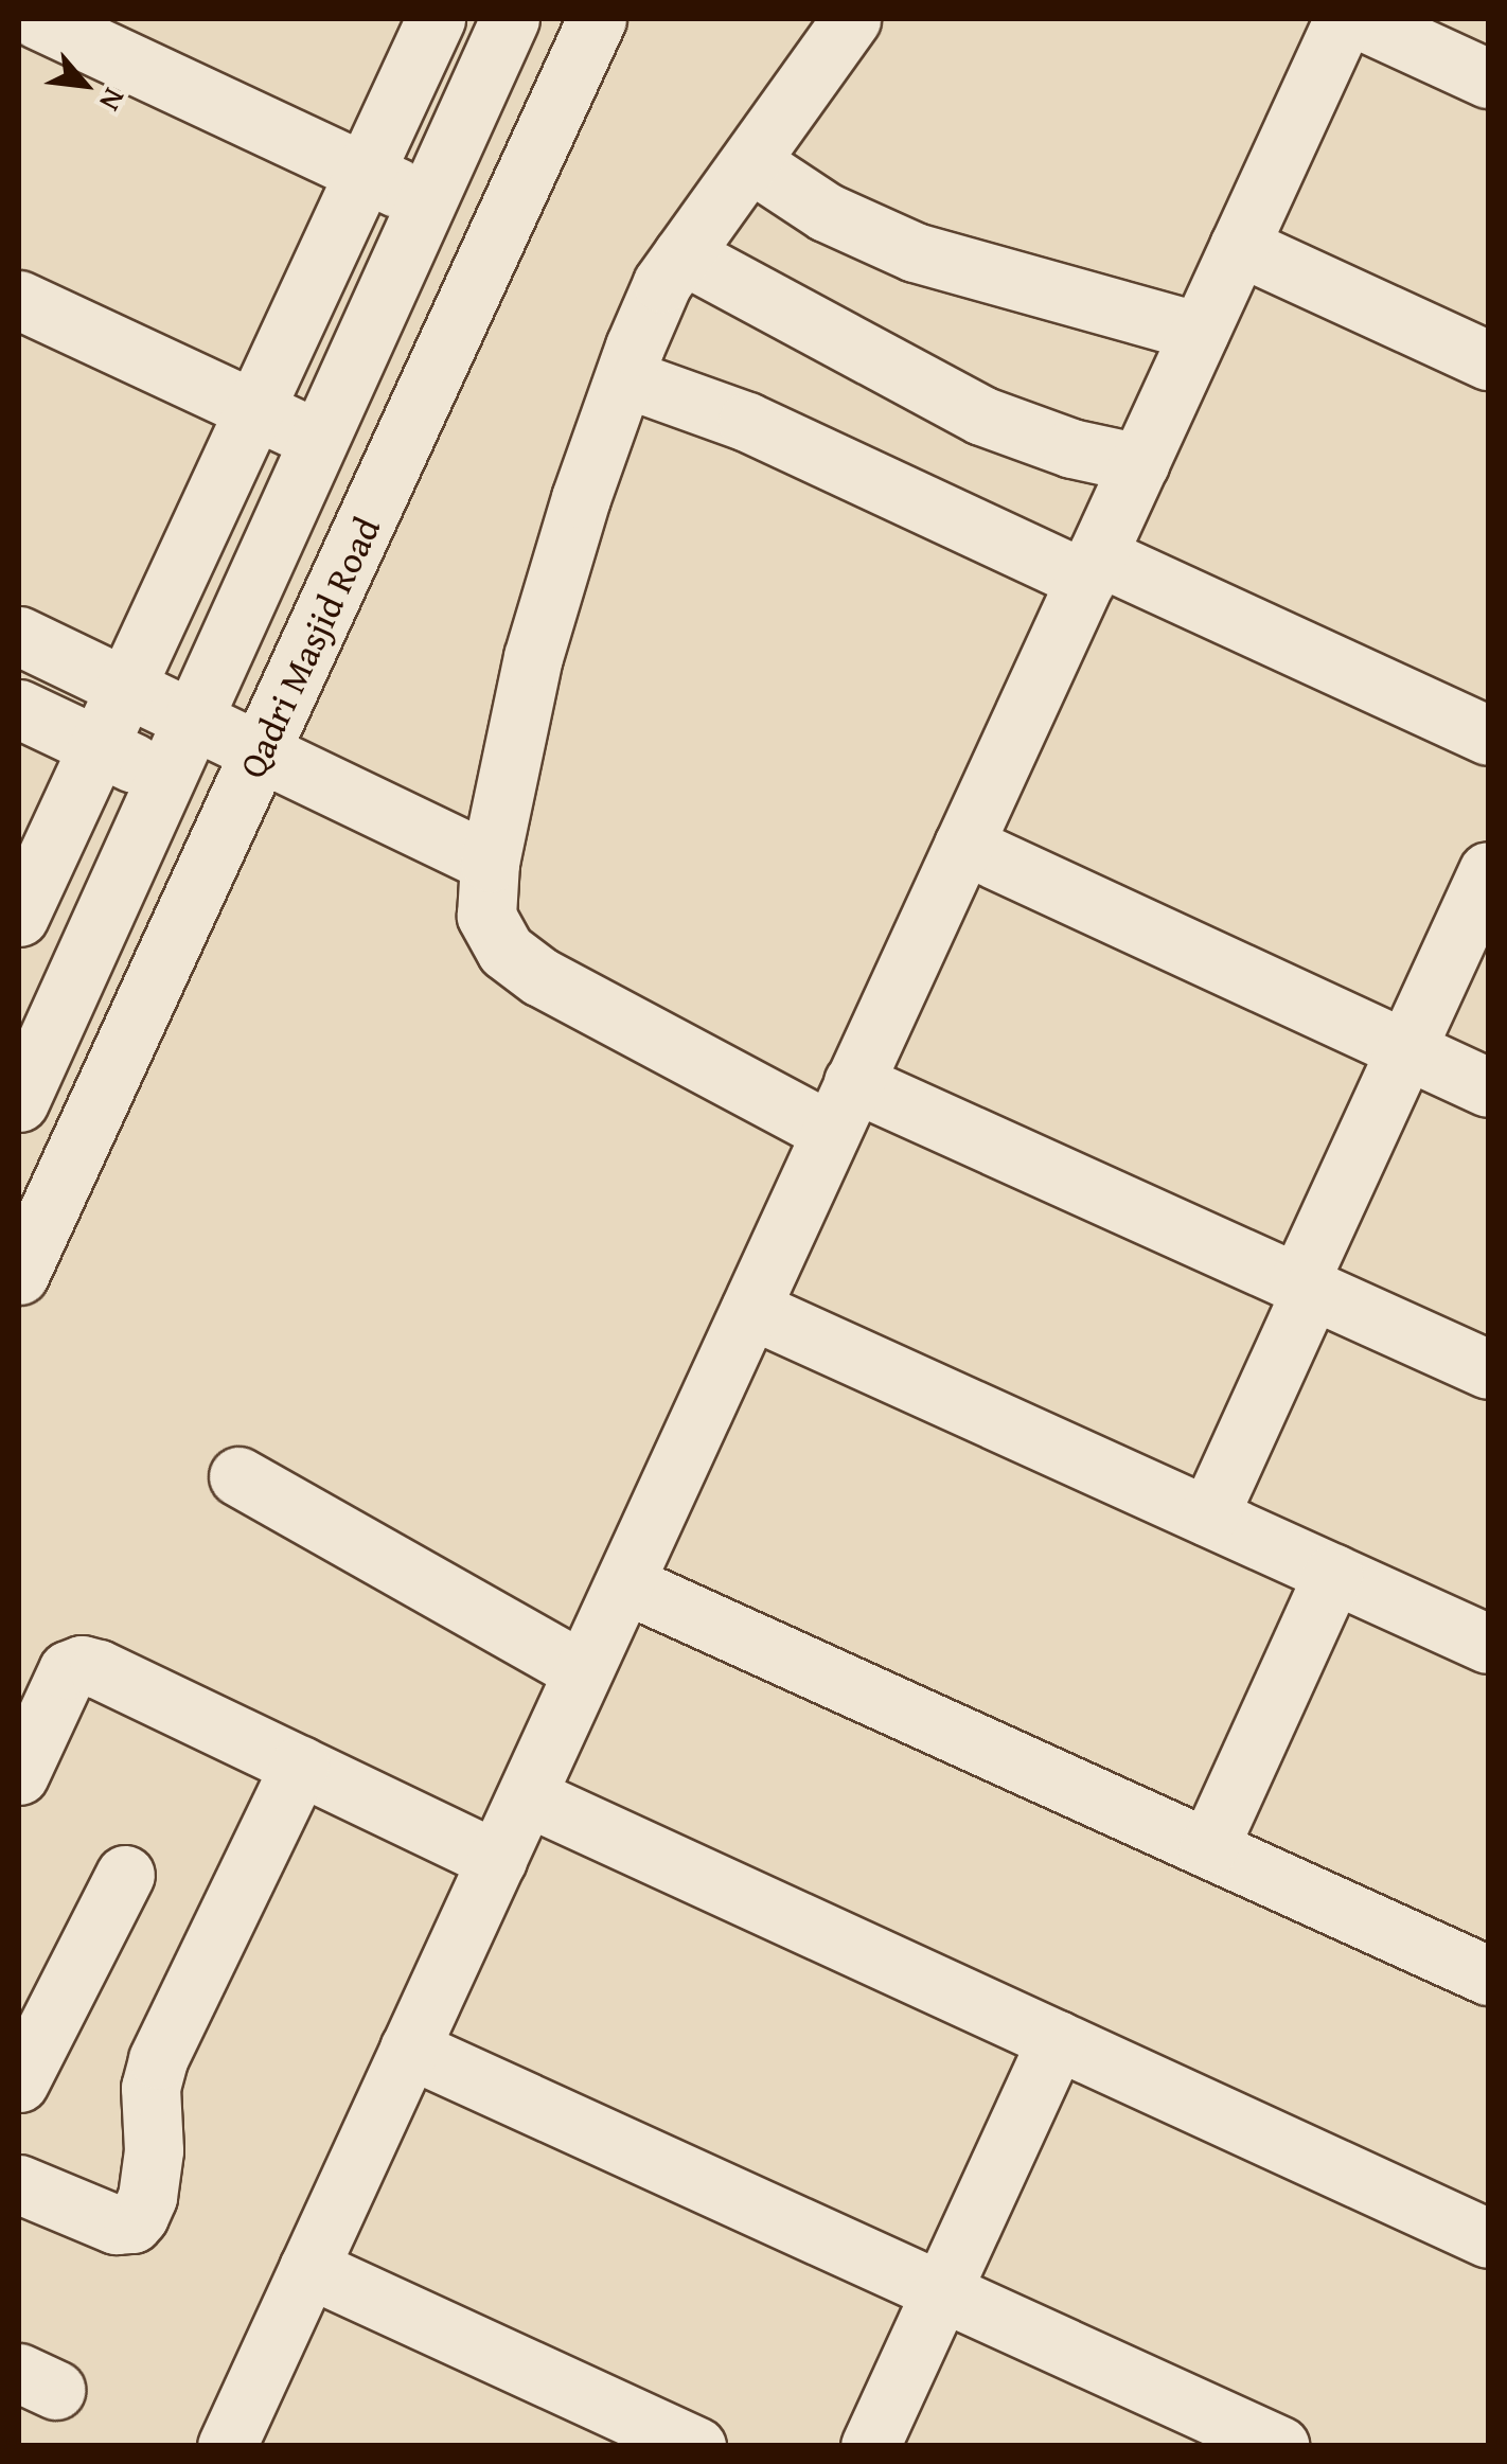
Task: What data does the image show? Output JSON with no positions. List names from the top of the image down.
{
  "streets": {
    "street": ["Qadri Masjid Road"]
  },
  "north": "bottom right"
}
